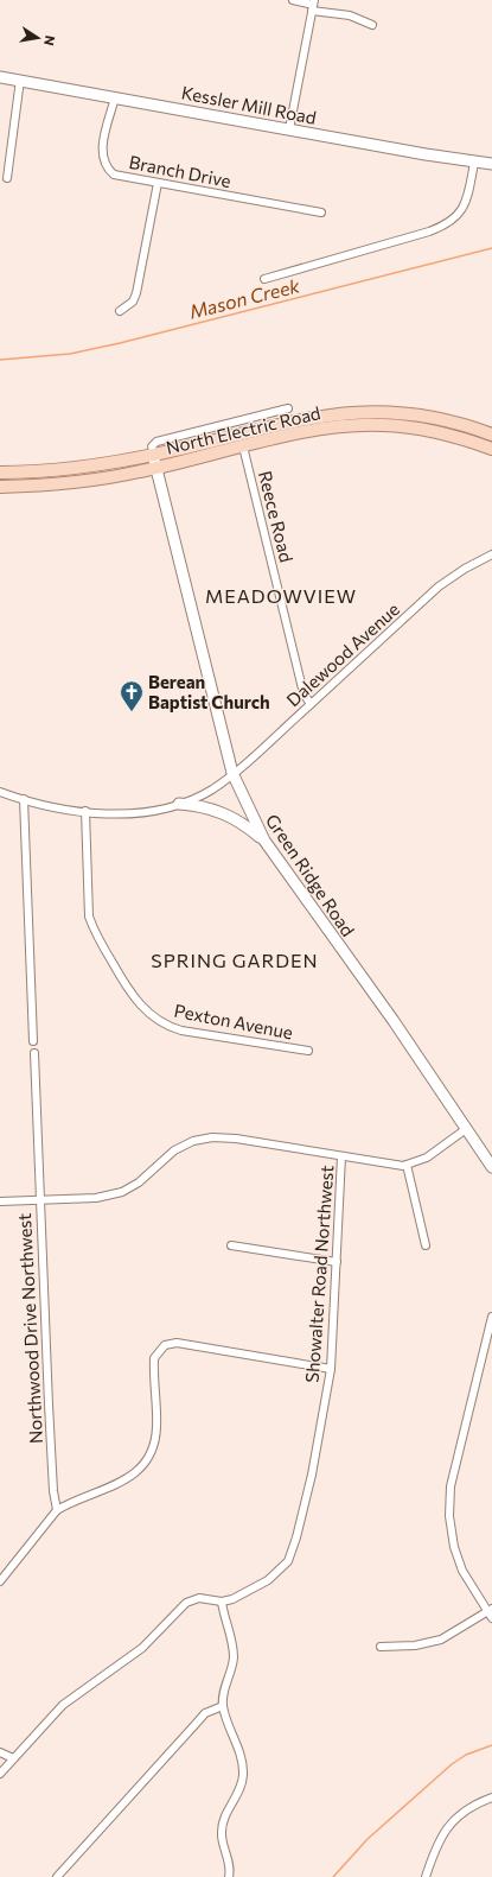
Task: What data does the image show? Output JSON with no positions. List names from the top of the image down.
{
  "streets": {
    "main road": ["North Electric Road"],
    "street": [
      "Kessler Mill Road",
      "Branch Drive",
      "Reece Road",
      "Dalewood Avenue",
      "Green Ridge Road",
      "Pexton Avenue",
      "Showalter Road Northwest",
      "Northwood Drive Northwest"
    ]
  },
  "crossings": [
    ["Kessler Mill Road", "Branch Drive"],
    ["North Electric Road", "Reece Road"],
    ["North Electric Road", "Green Ridge Road"],
    ["Reece Road", "Dalewood Avenue"],
    ["Dalewood Avenue", "Green Ridge Road"],
    ["Dalewood Avenue", "Pexton Avenue"]
  ],
  "districts": ["MEADOWVIEW", "SPRING GARDEN"],
  "water": ["Mason Creek"],
  "places": {
    "church": ["Berean Baptist Church"]
  },
  "north": "right"
}
